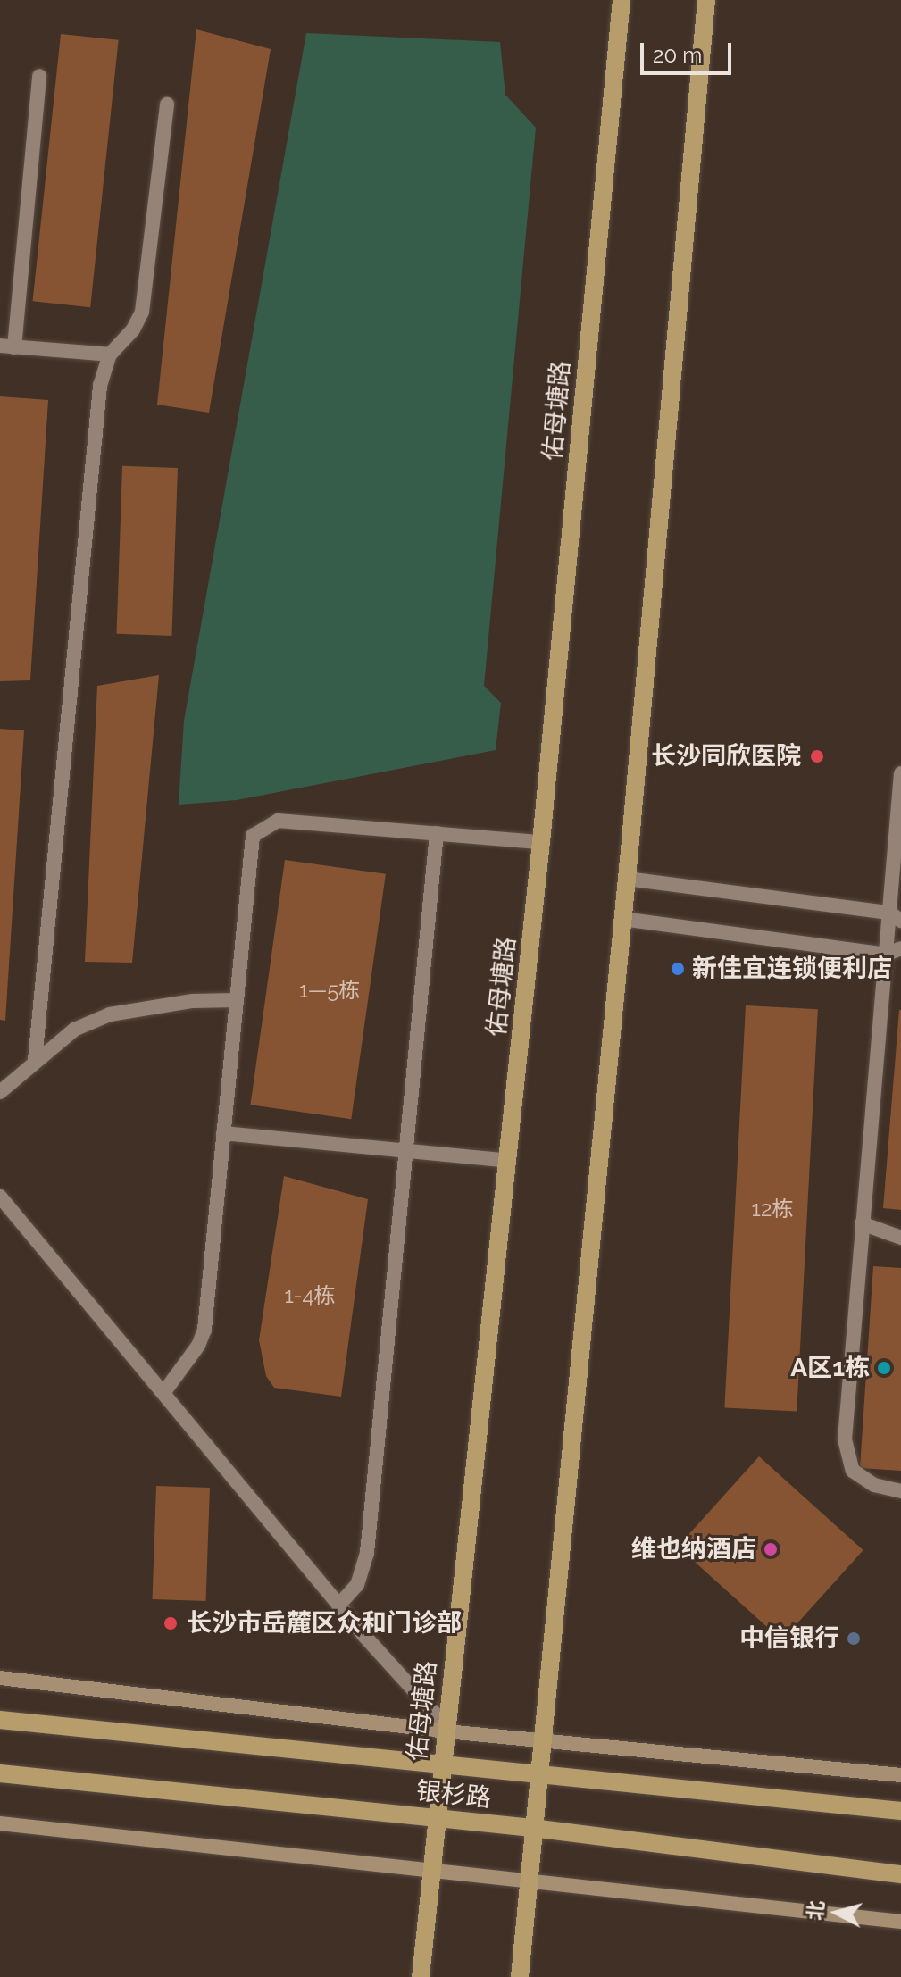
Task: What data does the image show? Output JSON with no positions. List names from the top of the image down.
{
  "streets": {
    "main road": ["佑母塘路", "银杉路"]
  },
  "crossings": [
    ["佑母塘路", "银杉路"]
  ],
  "places": [
    "长沙同欣医院",
    "新佳宜连锁便利店",
    "A区1栋",
    "维也纳酒店",
    "长沙市岳麓区众和门诊部",
    "中信银行"
  ],
  "house_numbers": ["1—5栋", "12栋", "1-4栋"],
  "scale_bar": "20 m",
  "north": "left"
}
